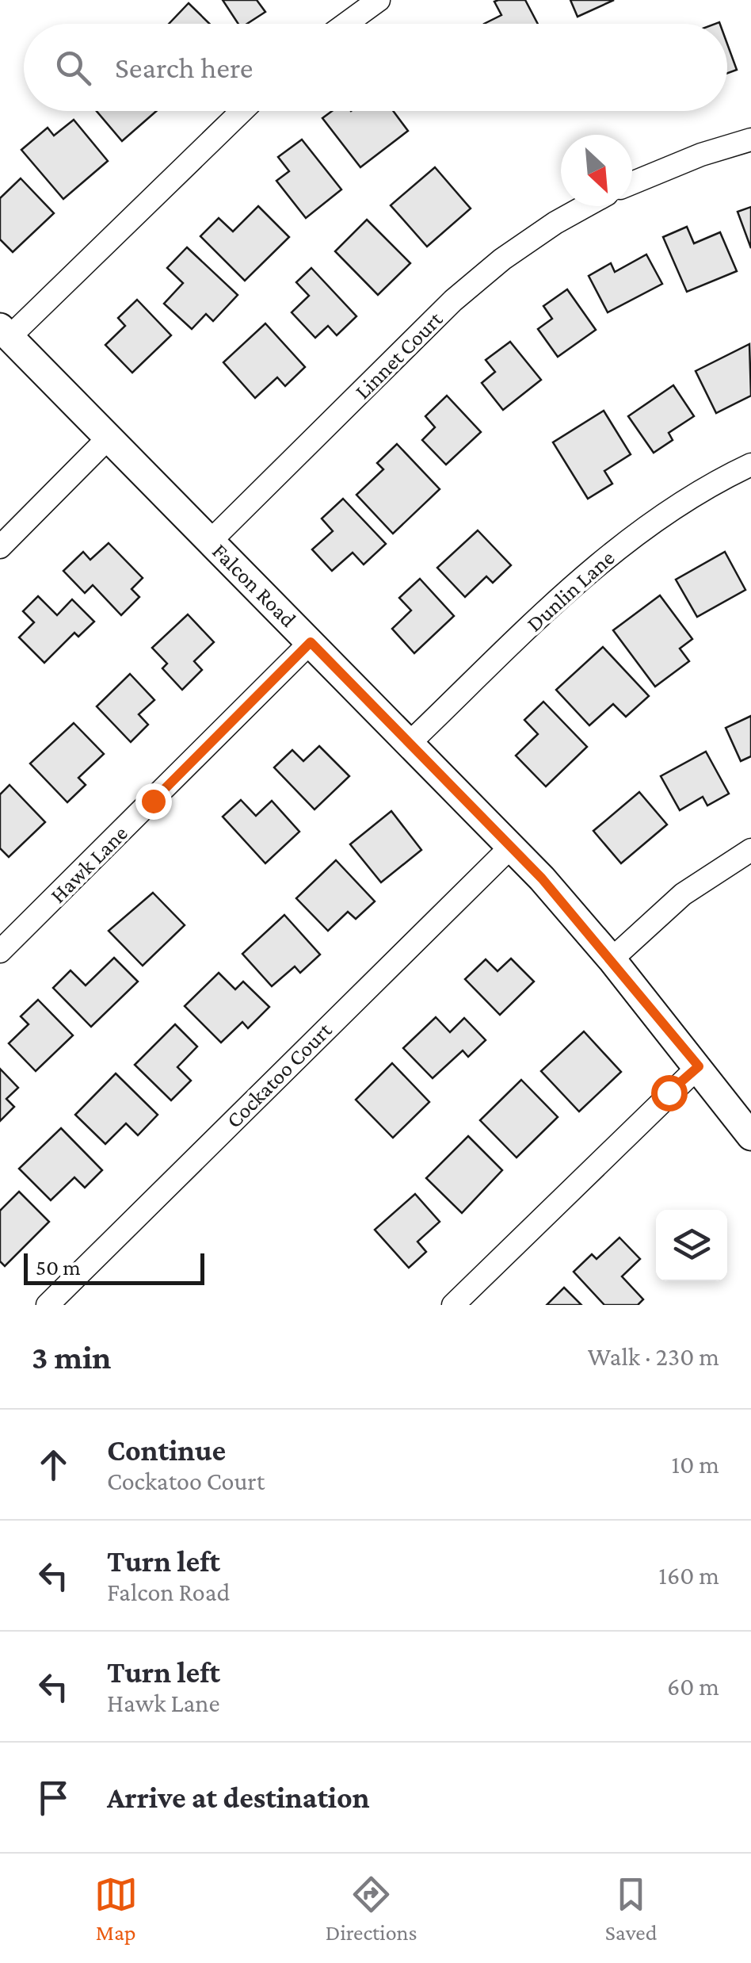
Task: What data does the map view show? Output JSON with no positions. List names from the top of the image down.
{
  "streets": {
    "street": [
      "Linnet Court",
      "Falcon Road",
      "Dunlin Lane",
      "Hawk Lane",
      "Cockatoo Court"
    ]
  },
  "crossings": [
    ["Linnet Court", "Falcon Road"],
    ["Falcon Road", "Dunlin Lane"],
    ["Falcon Road", "Hawk Lane"],
    ["Falcon Road", "Cockatoo Court"]
  ],
  "scale_bar": "50 m",
  "north": "bottom right",
  "page": {
    "search": "Search here",
    "scale": "50 m",
    "heading": ["3 min", "Walk · 230 m"],
    "list": [
      ["Continue", "Cockatoo Court", "10 m"],
      ["Turn left", "Falcon Road", "160 m"],
      ["Turn left", "Hawk Lane", "60 m"],
      "Arrive at destination"
    ],
    "nav": ["Map", "Directions", "Saved"]
  }
}
